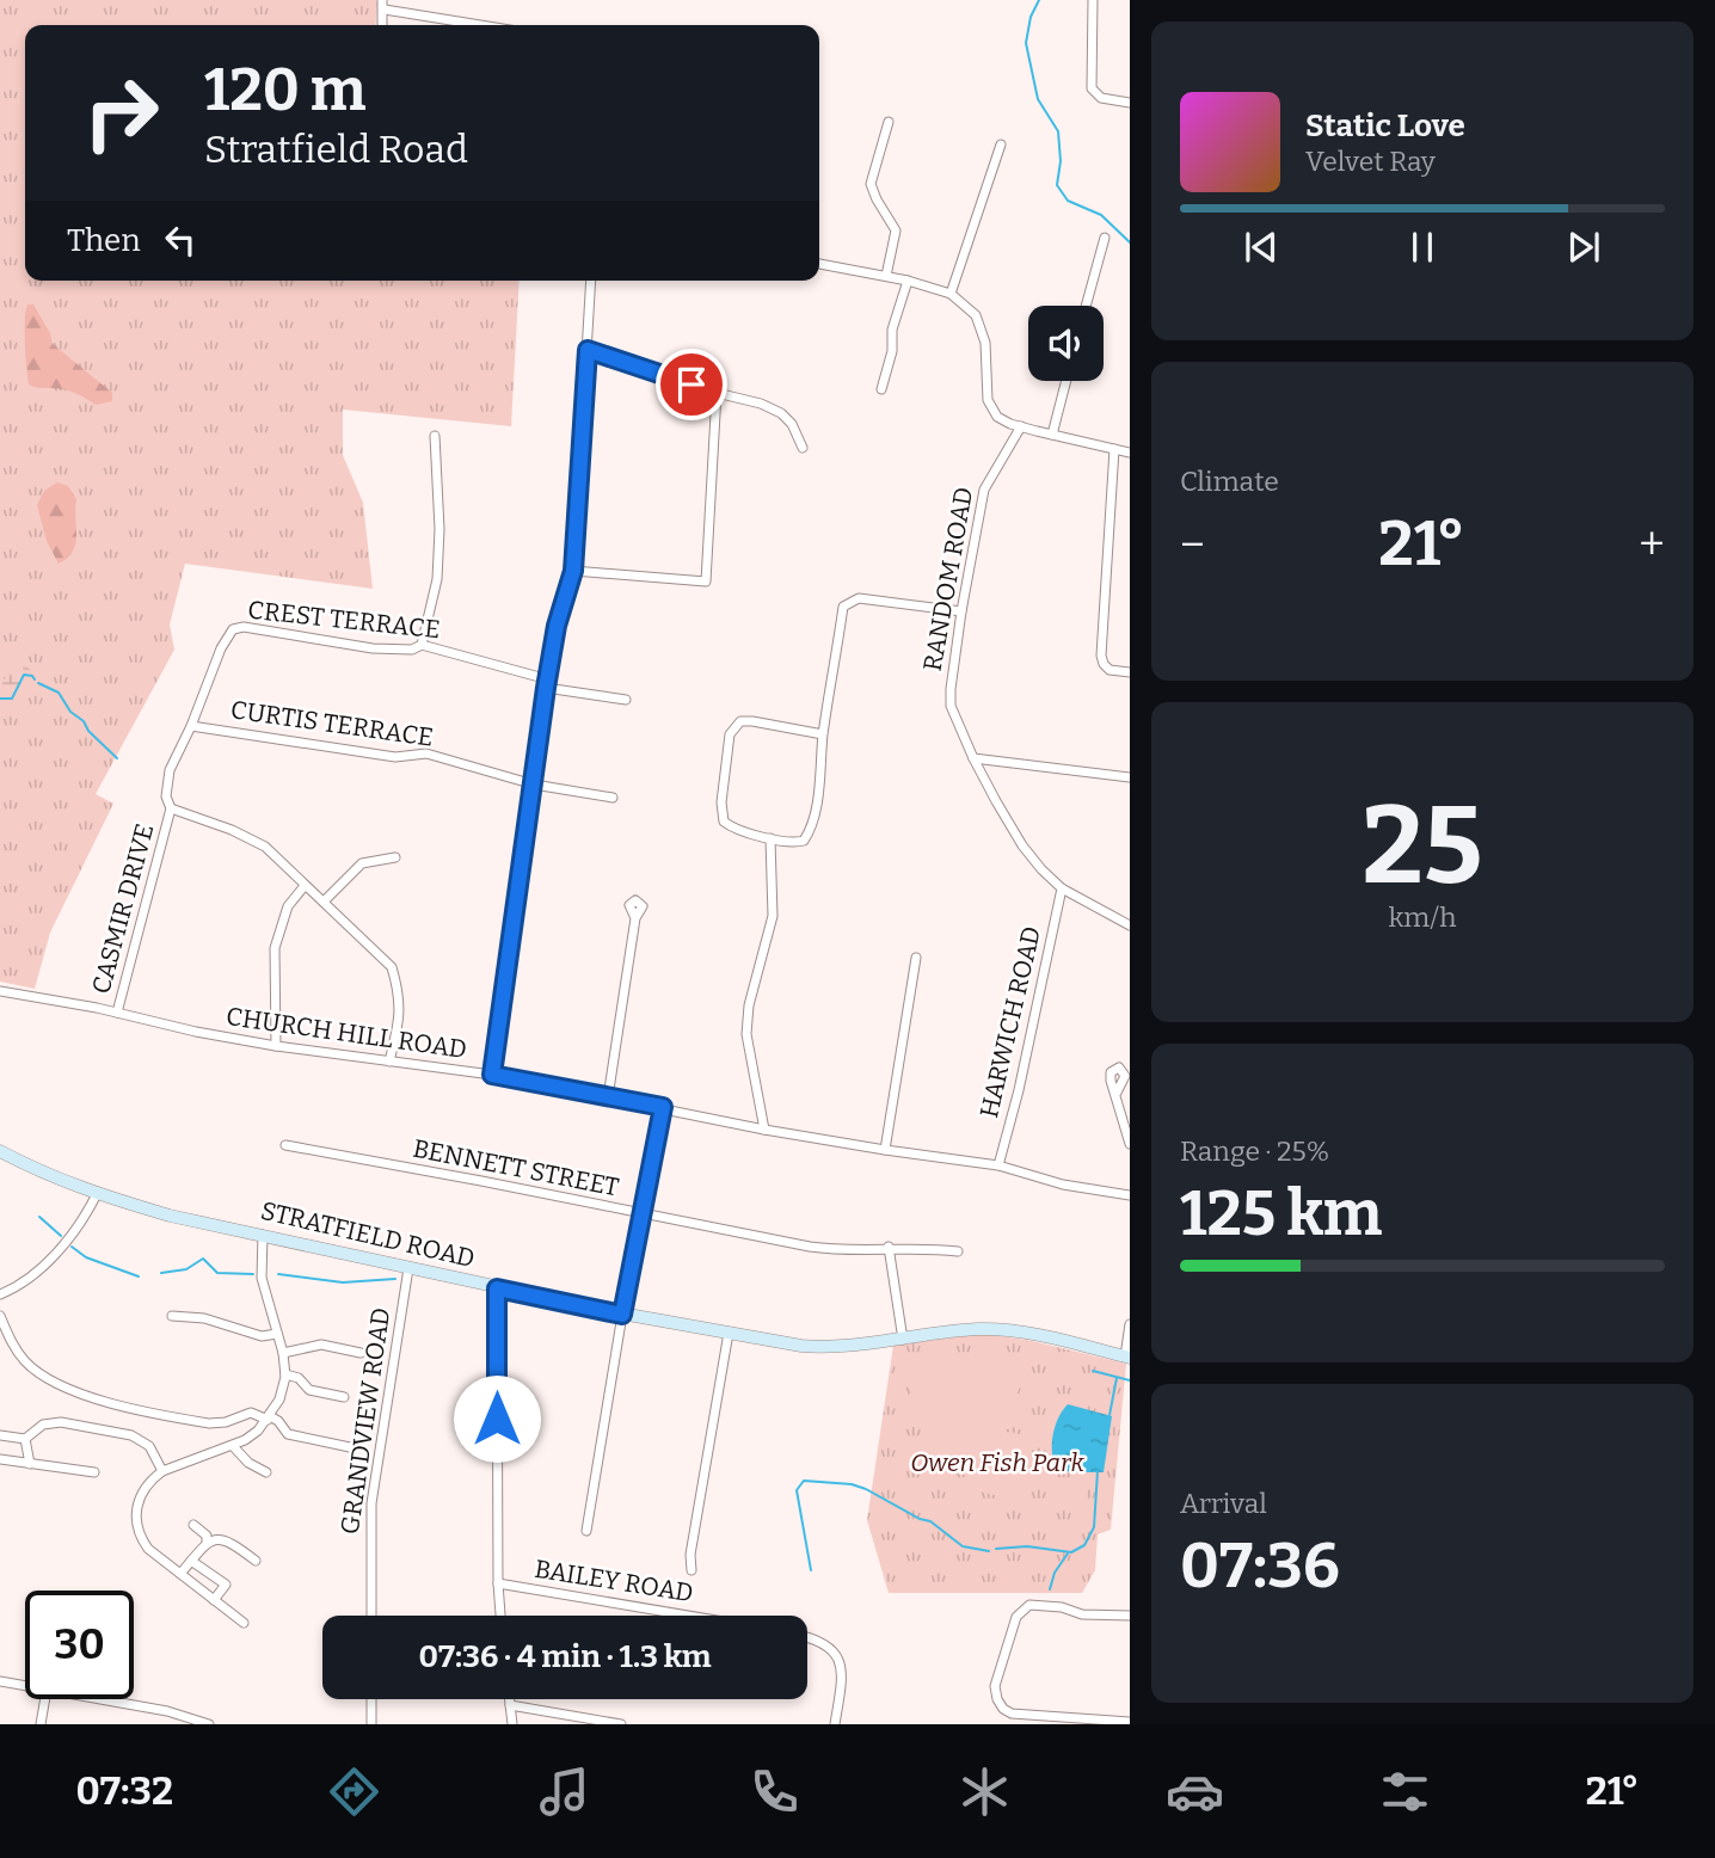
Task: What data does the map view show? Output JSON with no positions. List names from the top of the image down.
{
  "streets": {
    "main road": ["STRATFIELD ROAD"],
    "street": [
      "RANDOM ROAD",
      "CREST TERRACE",
      "CURTIS TERRACE",
      "CASMIR DRIVE",
      "HARWICH ROAD",
      "CHURCH HILL ROAD",
      "BENNETT STREET",
      "GRANDVIEW ROAD",
      "BAILEY ROAD"
    ]
  },
  "crossings": [
    ["RANDOM ROAD", "HARWICH ROAD"],
    ["CREST TERRACE", "CASMIR DRIVE"],
    ["CURTIS TERRACE", "CASMIR DRIVE"],
    ["CASMIR DRIVE", "CHURCH HILL ROAD"],
    ["HARWICH ROAD", "CHURCH HILL ROAD"],
    ["STRATFIELD ROAD", "GRANDVIEW ROAD"]
  ],
  "parks": ["Owen Fish Park"],
  "page": {
    "turn": ["120 m", "Stratfield Road"],
    "song": ["Static Love", "Velvet Ray"],
    "then": "Then",
    "tile": [
      "Climate",
      ["25", "km/h"],
      ["Range · 25%", "125 km"],
      ["Arrival", "07:36"]
    ],
    "heat": ["−", "21°", "+"],
    "limit": "30",
    "trip": "07:36 · 4 min · 1.3 km",
    "tabs": ["07:32", "21°"]
  }
}
